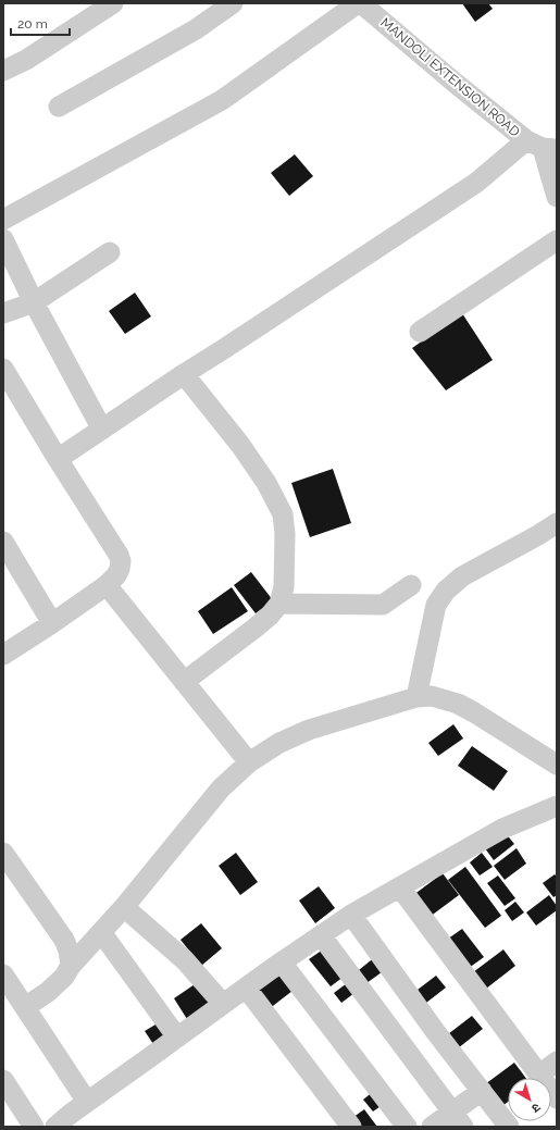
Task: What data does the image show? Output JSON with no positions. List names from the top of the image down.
{
  "streets": {
    "street": ["MANDOLI EXTENSION ROAD"]
  },
  "scale_bar": "20 m",
  "north": "bottom right"
}
